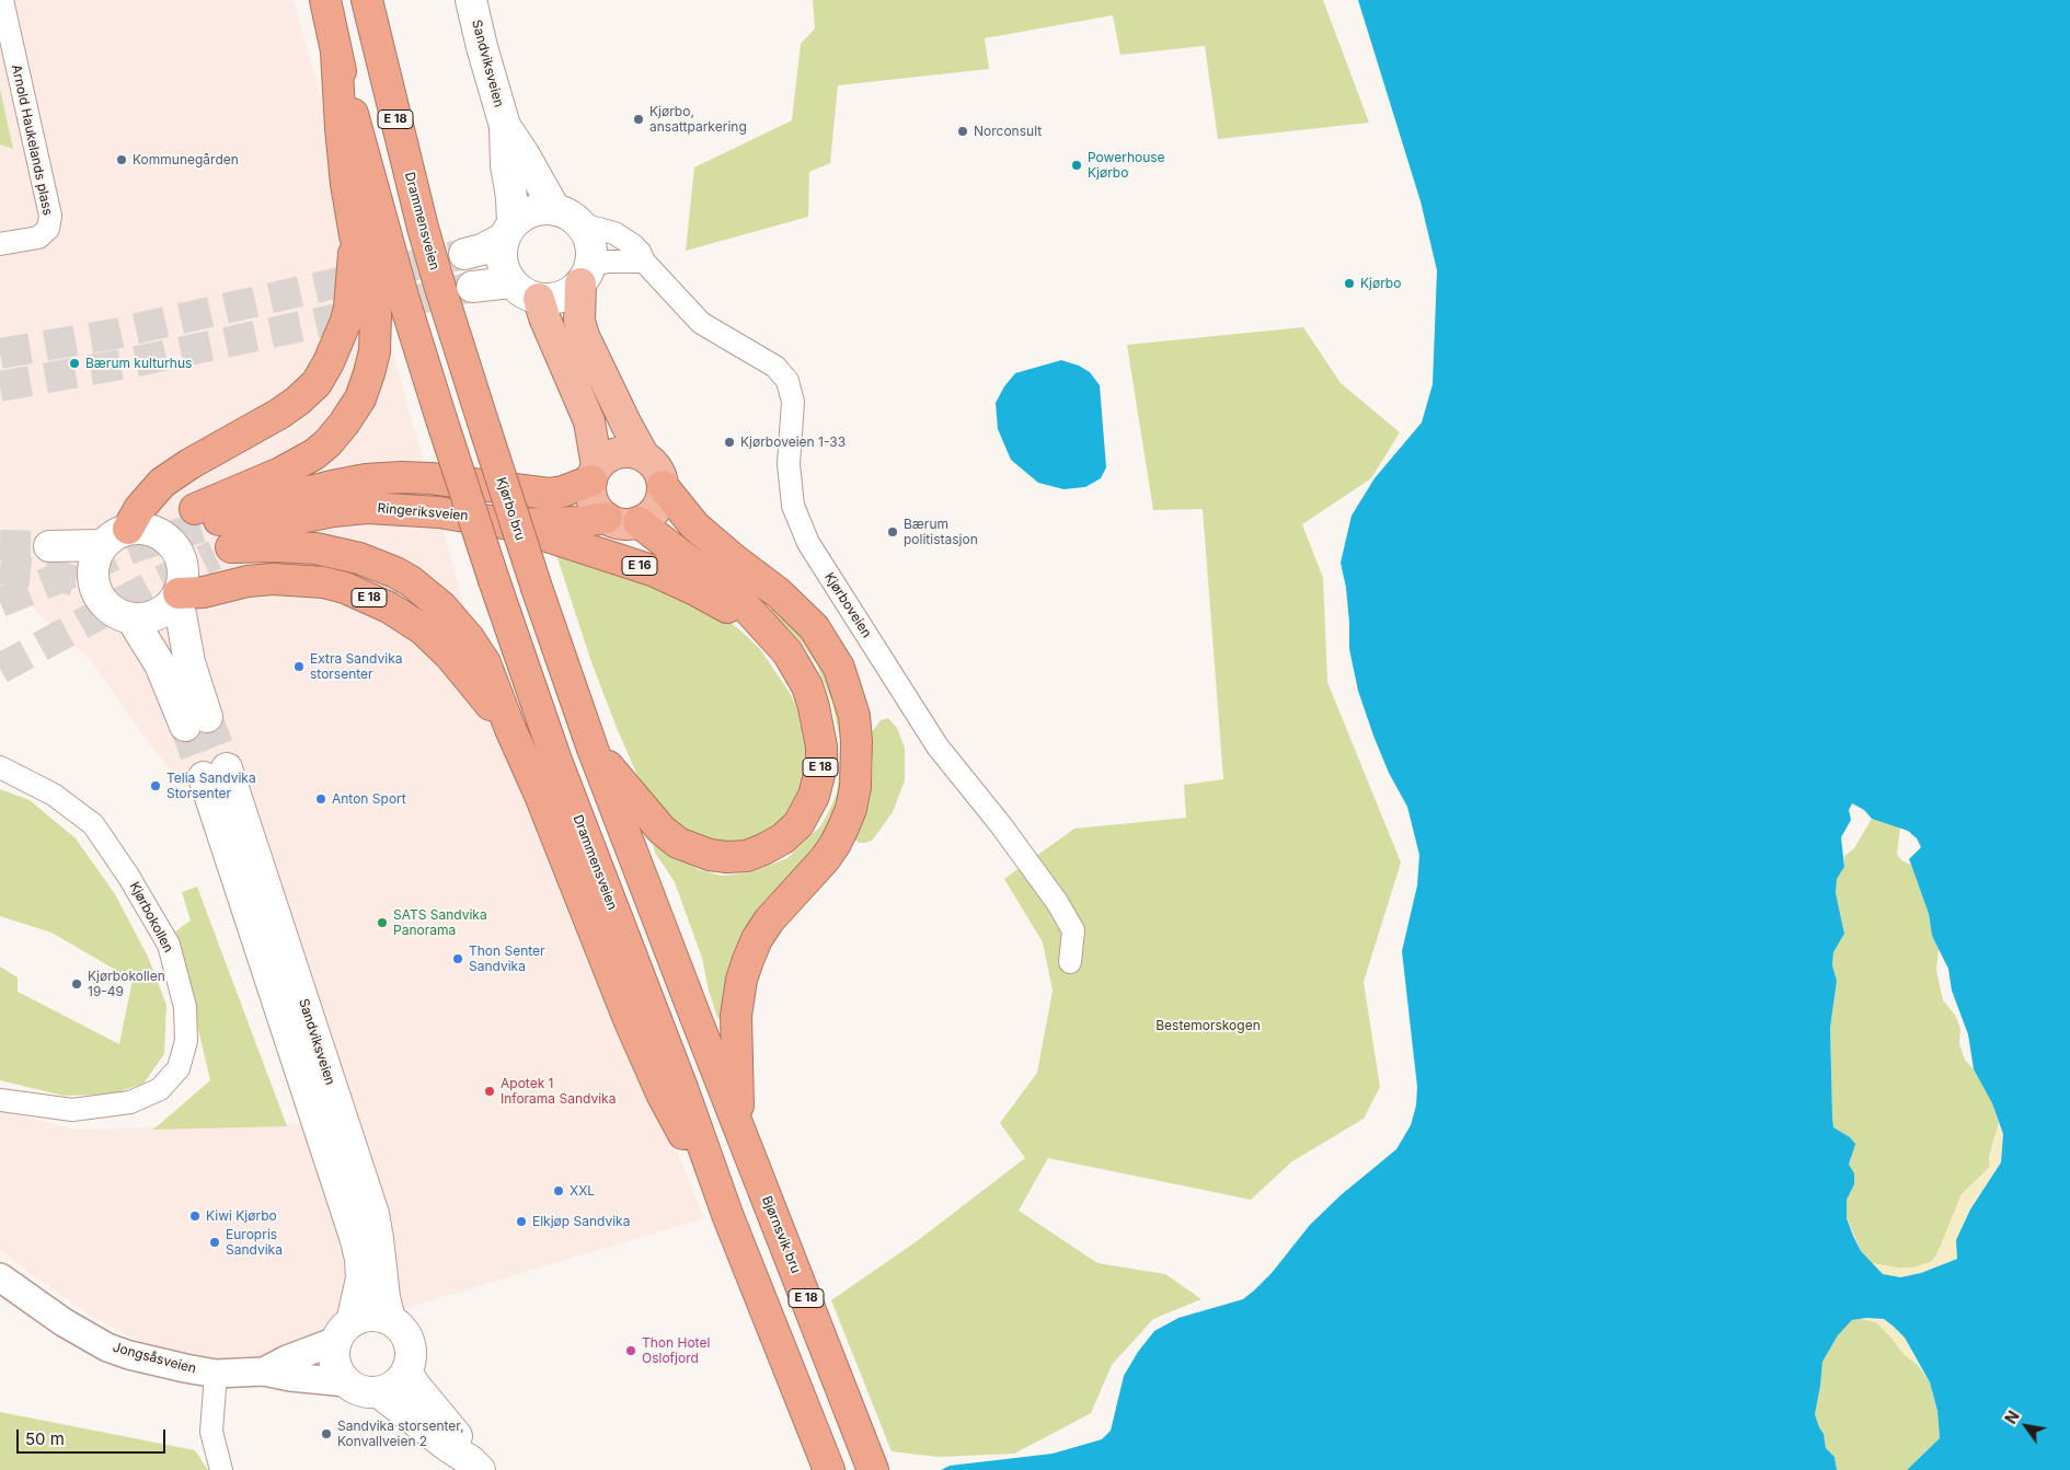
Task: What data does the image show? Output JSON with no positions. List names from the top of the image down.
{
  "streets": {
    "highway": [
      "E 18",
      "Drammensveien",
      "Kjørbo bru",
      "Ringeriksveien",
      "E 16",
      "Bjørnsvik bru"
    ],
    "main road": ["Sandviksveien"],
    "street": [
      "Arnold Haukelands plass",
      "Kjørboveien",
      "Kjørbokollen",
      "Jongsåsveien"
    ]
  },
  "crossings": [
    ["Sandviksveien", "Kjørboveien"],
    ["Sandviksveien", "Jongsåsveien"],
    ["E 18", "Drammensveien"],
    ["E 18", "Kjørbo bru"],
    ["E 18", "Ringeriksveien"],
    ["E 18", "E 16"],
    ["E 18", "Bjørnsvik bru"],
    ["Drammensveien", "Kjørbo bru"],
    ["Ringeriksveien", "E 16"]
  ],
  "parks": ["Bestemorskogen"],
  "places": [
    "Kjørbo, ansattparkering",
    "Norconsult",
    "Kommunegården",
    "Powerhouse Kjørbo",
    "Kjørbo",
    "Bærum kulturhus",
    "Kjørboveien 1-33",
    "Bærum politistasjon",
    "Extra Sandvika storsenter",
    "Telia Sandvika Storsenter",
    "Anton Sport",
    "SATS Sandvika Panorama",
    "Thon Senter Sandvika",
    "Kjørbokollen 19-49",
    "Apotek 1 Inforama Sandvika",
    "XXL",
    "Kiwi Kjørbo",
    "Elkjøp Sandvika",
    "Europris Sandvika",
    "Thon Hotel Oslofjord",
    "Sandvika storsenter, Konvallveien 2"
  ],
  "scale_bar": "50 m",
  "north": "top left"
}
